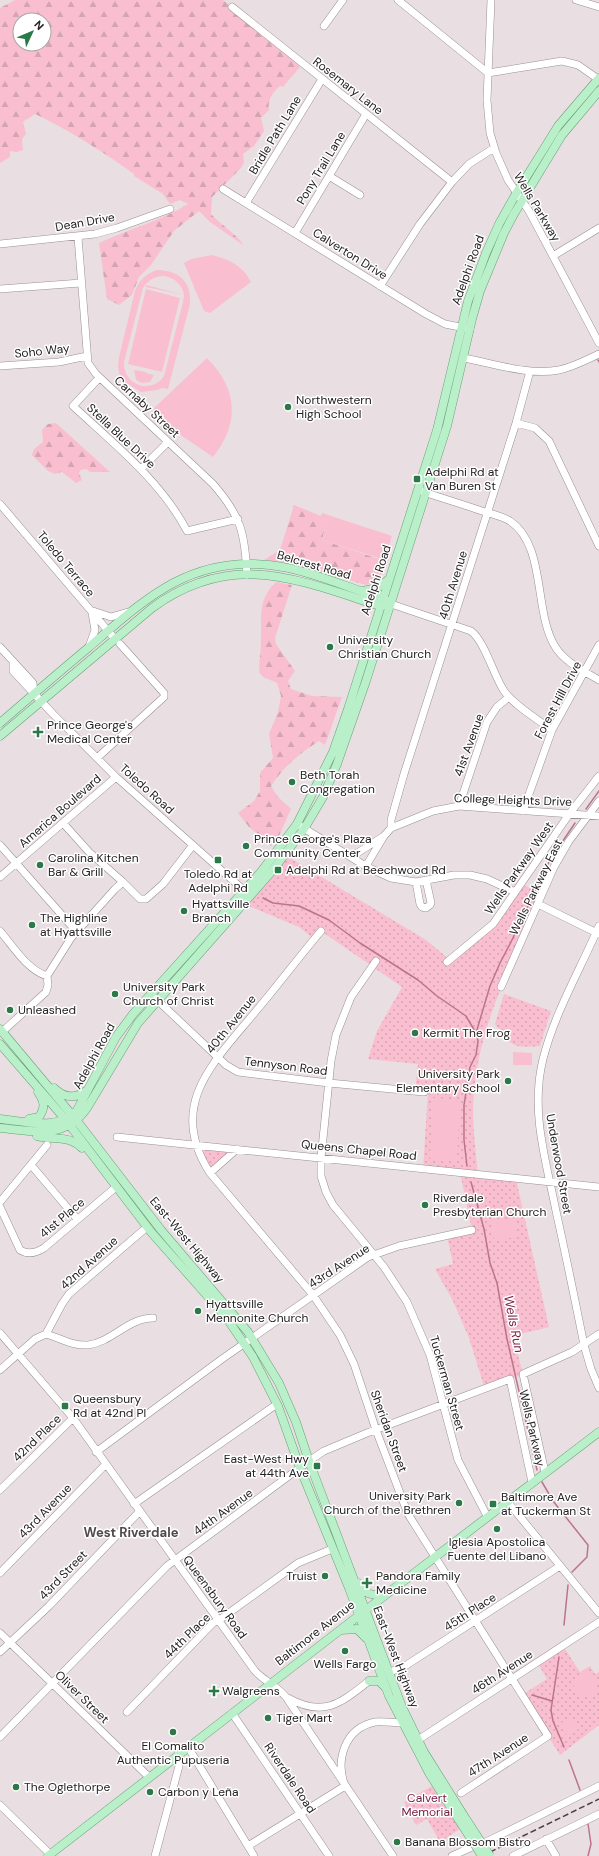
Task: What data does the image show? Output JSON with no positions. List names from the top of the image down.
{
  "streets": {
    "main road": [
      "Adelphi Road",
      "Belcrest Road",
      "East-West Highway",
      "Baltimore Avenue"
    ],
    "street": [
      "Rosemary Lane",
      "Bridle Path Lane",
      "Pony Trail Lane",
      "Wells Parkway",
      "Dean Drive",
      "Calverton Drive",
      "Soho Way",
      "Carnaby Street",
      "Stella Blue Drive",
      "Toledo Terrace",
      "40th Avenue",
      "Forest Hill Drive",
      "41st Avenue",
      "Toledo Road",
      "College Heights Drive",
      "America Boulevard",
      "Wells Parkway West",
      "Wells Parkway East",
      "Tennyson Road",
      "Queens Chapel Road",
      "Underwood Street",
      "41st Place",
      "42nd Avenue",
      "43rd Avenue",
      "Tuckerman Street",
      "Sheridan Street",
      "42nd Place",
      "44th Avenue",
      "43rd Street",
      "Queensbury Road",
      "45th Place",
      "44th Place",
      "46th Avenue",
      "Oliver Street",
      "47th Avenue",
      "Riverdale Road"
    ]
  },
  "crossings": [
    ["Rosemary Lane", "Bridle Path Lane"],
    ["Rosemary Lane", "Pony Trail Lane"],
    ["Bridle Path Lane", "Calverton Drive"],
    ["Pony Trail Lane", "Calverton Drive"],
    ["Wells Parkway", "Adelphi Road"],
    ["Wells Parkway", "Underwood Street"],
    ["Wells Parkway", "44th Avenue"],
    ["Wells Parkway", "Baltimore Avenue"],
    ["Dean Drive", "Carnaby Street"],
    ["Calverton Drive", "Adelphi Road"],
    ["Adelphi Road", "Belcrest Road"],
    ["Adelphi Road", "Toledo Road"],
    ["Adelphi Road", "Tennyson Road"],
    ["Adelphi Road", "East-West Highway"],
    ["Soho Way", "Carnaby Street"],
    ["Carnaby Street", "Stella Blue Drive"],
    ["Carnaby Street", "Belcrest Road"],
    ["Toledo Terrace", "Belcrest Road"],
    ["Toledo Terrace", "Toledo Road"],
    ["Belcrest Road", "Toledo Road"],
    ["40th Avenue", "College Heights Drive"],
    ["40th Avenue", "Tennyson Road"],
    ["40th Avenue", "Queens Chapel Road"],
    ["40th Avenue", "Sheridan Street"],
    ["Forest Hill Drive", "College Heights Drive"],
    ["41st Avenue", "College Heights Drive"],
    ["Toledo Road", "America Boulevard"],
    ["College Heights Drive", "Wells Parkway West"],
    ["College Heights Drive", "Wells Parkway East"],
    ["Queens Chapel Road", "Underwood Street"],
    ["Queens Chapel Road", "Tuckerman Street"],
    ["Queens Chapel Road", "Sheridan Street"],
    ["41st Place", "East-West Highway"],
    ["East-West Highway", "42nd Avenue"],
    ["East-West Highway", "43rd Avenue"],
    ["East-West Highway", "44th Avenue"],
    ["East-West Highway", "45th Place"],
    ["East-West Highway", "Baltimore Avenue"],
    ["East-West Highway", "44th Place"],
    ["East-West Highway", "46th Avenue"],
    ["43rd Avenue", "Tuckerman Street"],
    ["43rd Avenue", "Sheridan Street"],
    ["43rd Avenue", "Queensbury Road"],
    ["Tuckerman Street", "44th Avenue"],
    ["Tuckerman Street", "Baltimore Avenue"],
    ["Sheridan Street", "44th Avenue"],
    ["Sheridan Street", "45th Place"],
    ["Sheridan Street", "Baltimore Avenue"],
    ["Sheridan Street", "46th Avenue"],
    ["Sheridan Street", "47th Avenue"],
    ["42nd Place", "Queensbury Road"],
    ["44th Avenue", "Queensbury Road"],
    ["44th Avenue", "Oliver Street"],
    ["43rd Street", "Queensbury Road"],
    ["43rd Street", "Oliver Street"],
    ["Queensbury Road", "Baltimore Avenue"],
    ["Queensbury Road", "44th Place"],
    ["Baltimore Avenue", "Oliver Street"],
    ["Baltimore Avenue", "Riverdale Road"]
  ],
  "districts": ["West Riverdale"],
  "water": ["Wells Run"],
  "parks": ["Calvert Memorial"],
  "places": {
    "other": [
      "Northwestern High School",
      "University Christian Church",
      "Beth Torah Congregation",
      "Prince George's Plaza Community Center",
      "Carolina Kitchen Bar & Grill",
      "Hyattsville Branch",
      "The Highline at Hyattsville",
      "University Park Church of Christ",
      "Unleashed",
      "Kermit The Frog",
      "University Park Elementary School",
      "Riverdale Presbyterian Church",
      "Hyattsville Mennonite Church",
      "University Park Church of the Brethren",
      "Iglesia Apostolica Fuente del Libano",
      "Truist",
      "Wells Fargo",
      "Tiger Mart",
      "El Comalito Authentic Pupuseria",
      "The Oglethorpe",
      "Carbon y Leña",
      "Banana Blossom Bistro"
    ],
    "transit": [
      "Adelphi Rd at Van Buren St",
      "Toledo Rd at Adelphi Rd",
      "Adelphi Rd at Beechwood Rd",
      "Queensbury Rd at 42nd Pl",
      "East-West Hwy at 44th Ave",
      "Baltimore Ave at Tuckerman St"
    ],
    "health": ["Prince George's Medical Center", "Pandora Family Medicine", "Walgreens"]
  },
  "north": "top right"
}
